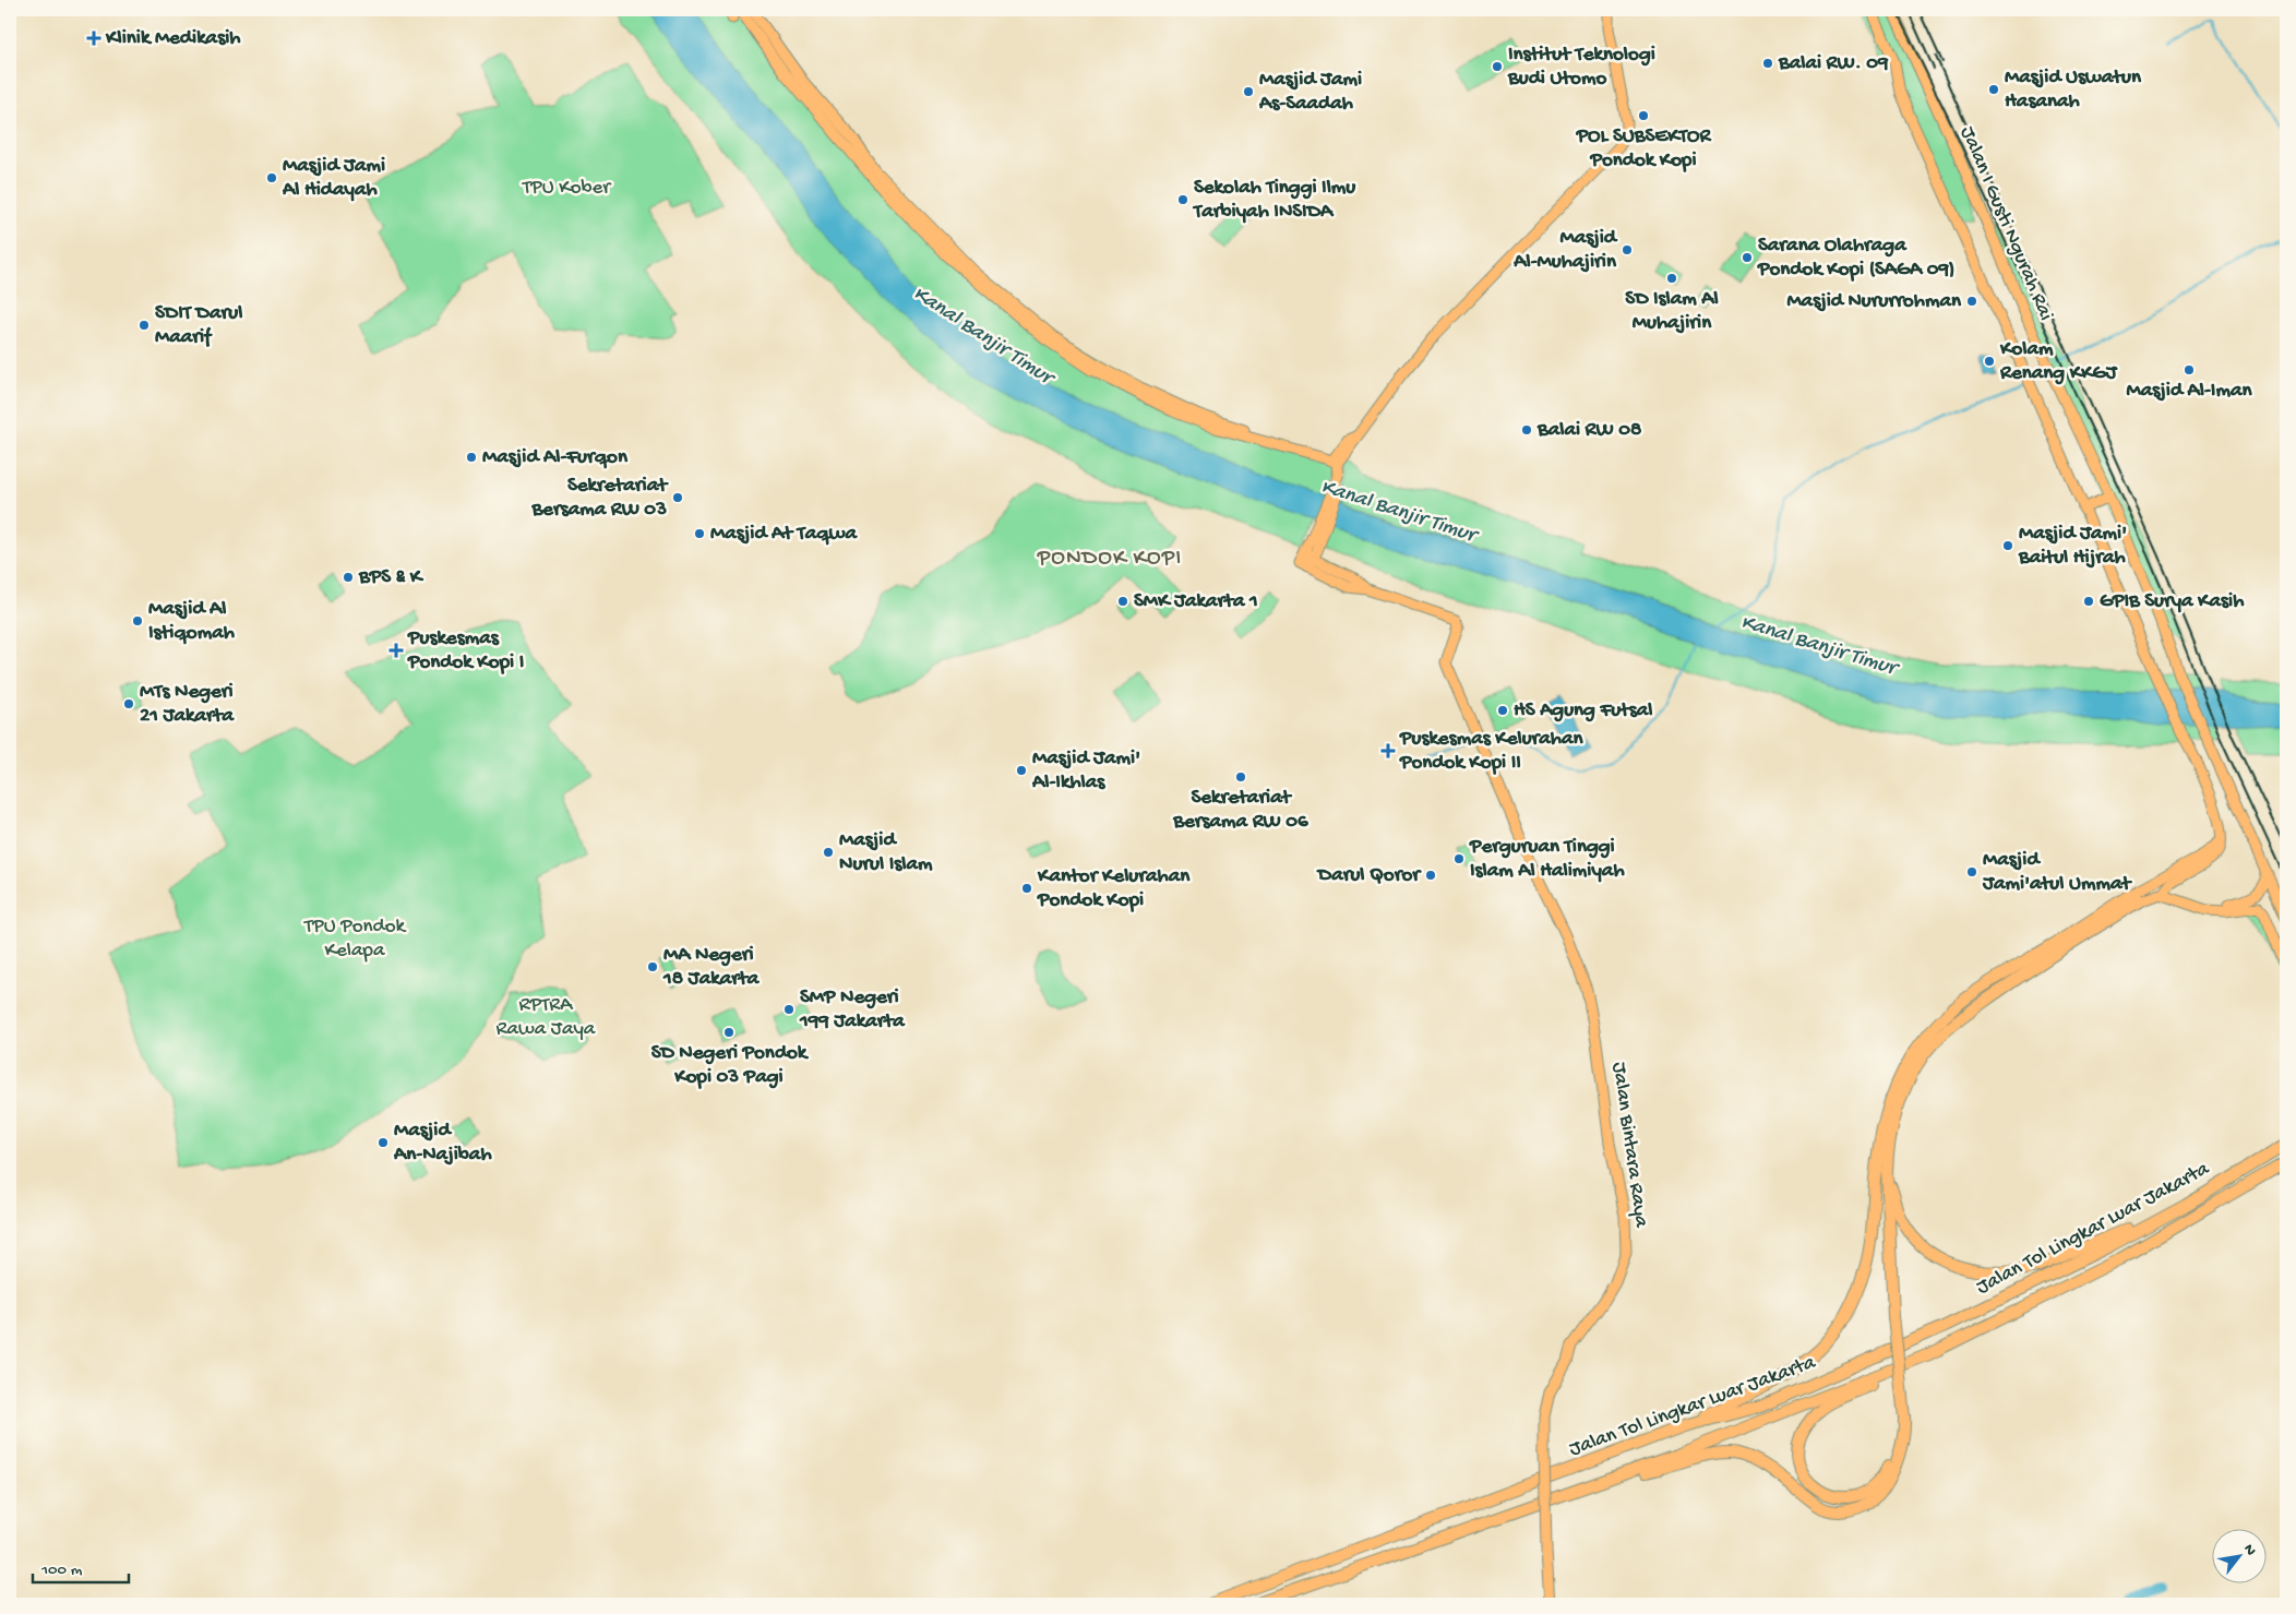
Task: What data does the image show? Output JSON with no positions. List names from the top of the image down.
{
  "streets": {
    "highway": ["Jalan Tol Lingkar Luar Jakarta"],
    "main road": ["Jalan I Gusti Ngurah Rai", "Jalan Bintara Raya"]
  },
  "districts": ["PONDOK KOPI"],
  "water": ["Kanal Banjir Timur"],
  "parks": ["TPU Kober", "TPU Pondok Kelapa", "RPTRA Rawa Jaya"],
  "places": {
    "health": ["Klinik Medikasih", "Puskesmas Pondok Kopi I", "Puskesmas Kelurahan Pondok Kopi II"],
    "other": [
      "Balai RW. 09",
      "Institut Teknologi Budi Utomo",
      "Masjid Uswatun Hasanah",
      "Masjid Jami As-Saadah",
      "POL SUBSEKTOR Pondok Kopi",
      "Masjid Jami Al Hidayah",
      "Sekolah Tinggi Ilmu Tarbiyah INSIDA",
      "Masjid Al-Muhajirin",
      "Sarana Olahraga Pondok Kopi (SAGA 09)",
      "SD Islam Al Muhajirin",
      "Masjid Nururrohman",
      "SDIT Darul Maarif",
      "Kolam Renang KKGJ",
      "Masjid Al-Iman",
      "Balai RW 08",
      "Masjid Al-Furqon",
      "Sekretariat Bersama RW 03",
      "Masjid At Taqwa",
      "Masjid Jami' Baitul Hijrah",
      "BPS & K",
      "SMK Jakarta 1",
      "GPIB Surya Kasih",
      "Masjid Al Istiqomah",
      "MTs Negeri 21 Jakarta",
      "HS Agung Futsal",
      "Masjid Jami' Al-Ikhlas",
      "Sekretariat Bersama RW 06",
      "Masjid Nurul Islam",
      "Perguruan Tinggi Islam Al Halimiyah",
      "Masjid Jami'atul Ummat",
      "Darul Qoror",
      "Kantor Kelurahan Pondok Kopi",
      "MA Negeri 18 Jakarta",
      "SMP Negeri 199 Jakarta",
      "SD Negeri Pondok Kopi 03 Pagi",
      "Masjid An-Najibah"
    ]
  },
  "scale_bar": "100 m",
  "north": "top right"
}
